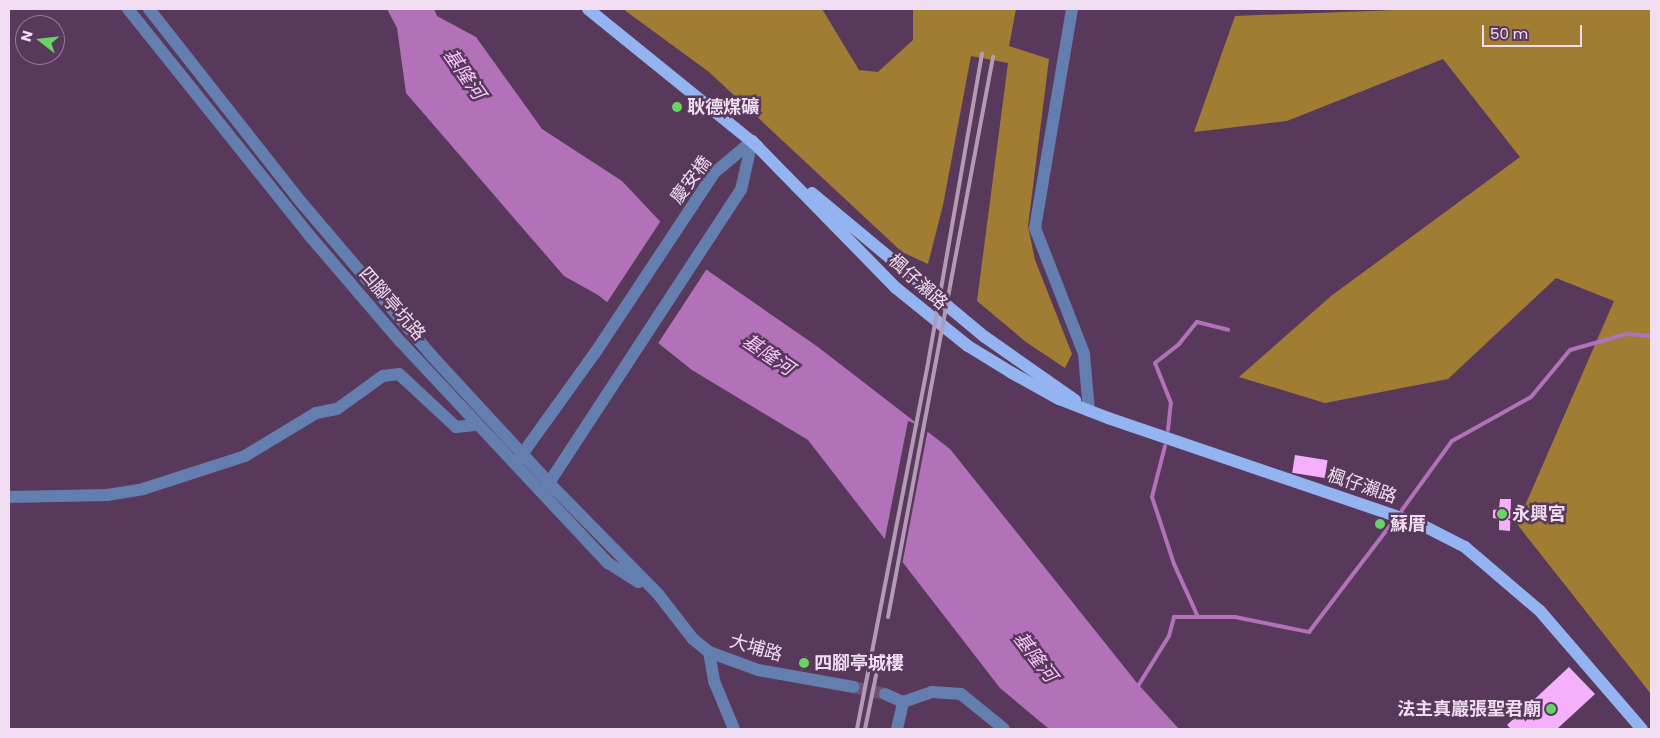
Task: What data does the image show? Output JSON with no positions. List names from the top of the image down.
{
  "streets": {
    "main road": ["楓仔瀨路"],
    "street": ["慶安橋", "四腳亭坑路", "大埔路"]
  },
  "crossings": [
    ["慶安橋", "楓仔瀨路"],
    ["慶安橋", "四腳亭坑路"],
    ["四腳亭坑路", "大埔路"]
  ],
  "water": ["基隆河"],
  "places": [
    "耿德煤礦",
    "永興宮",
    "蘇厝",
    "四腳亭城樓",
    "法主真巖張聖君廟"
  ],
  "scale_bar": "50 m",
  "north": "left"
}
